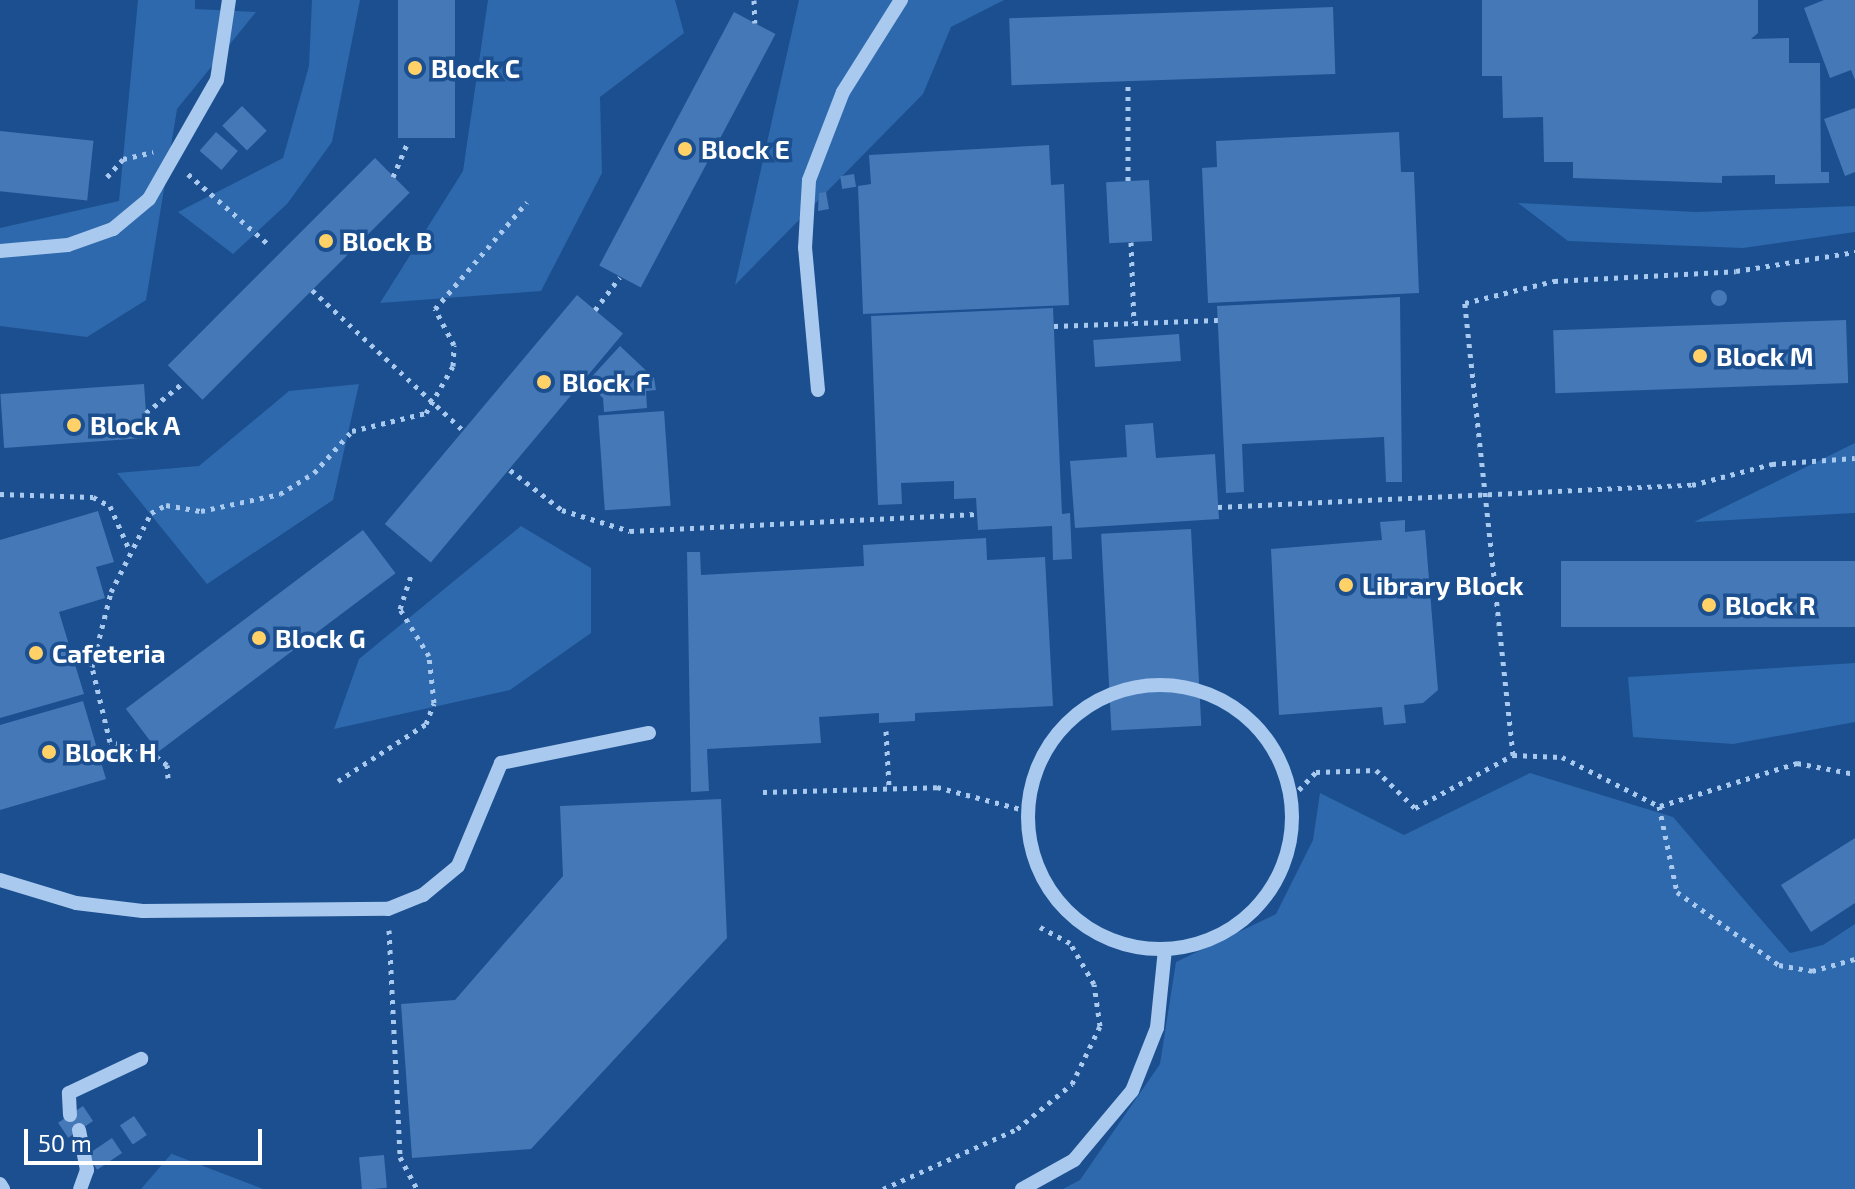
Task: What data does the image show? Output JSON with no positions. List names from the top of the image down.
{
  "places": [
    "Block C",
    "Block E",
    "Block B",
    "Block M",
    "Block F",
    "Block A",
    "Library Block",
    "Block R",
    "Block G",
    "Cafeteria",
    "Block H"
  ],
  "scale_bar": "50 m"
}
